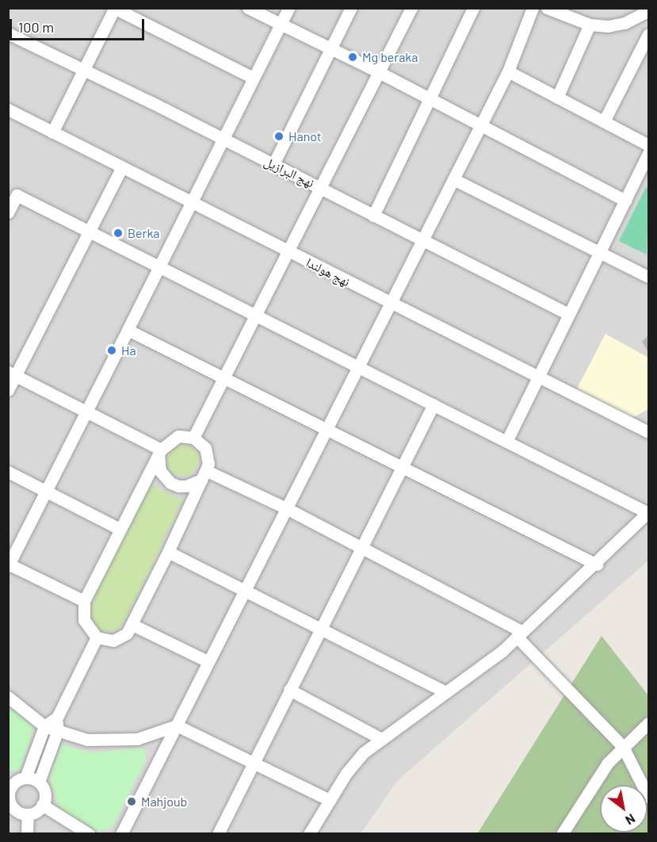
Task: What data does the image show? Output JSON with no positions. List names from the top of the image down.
{
  "streets": {
    "street": ["نهج البرازيل", "نهج هولندا"]
  },
  "places": [
    "Mg beraka",
    "Hanot",
    "Berka",
    "Ha",
    "Mahjoub"
  ],
  "scale_bar": "100 m",
  "north": "bottom right"
}
